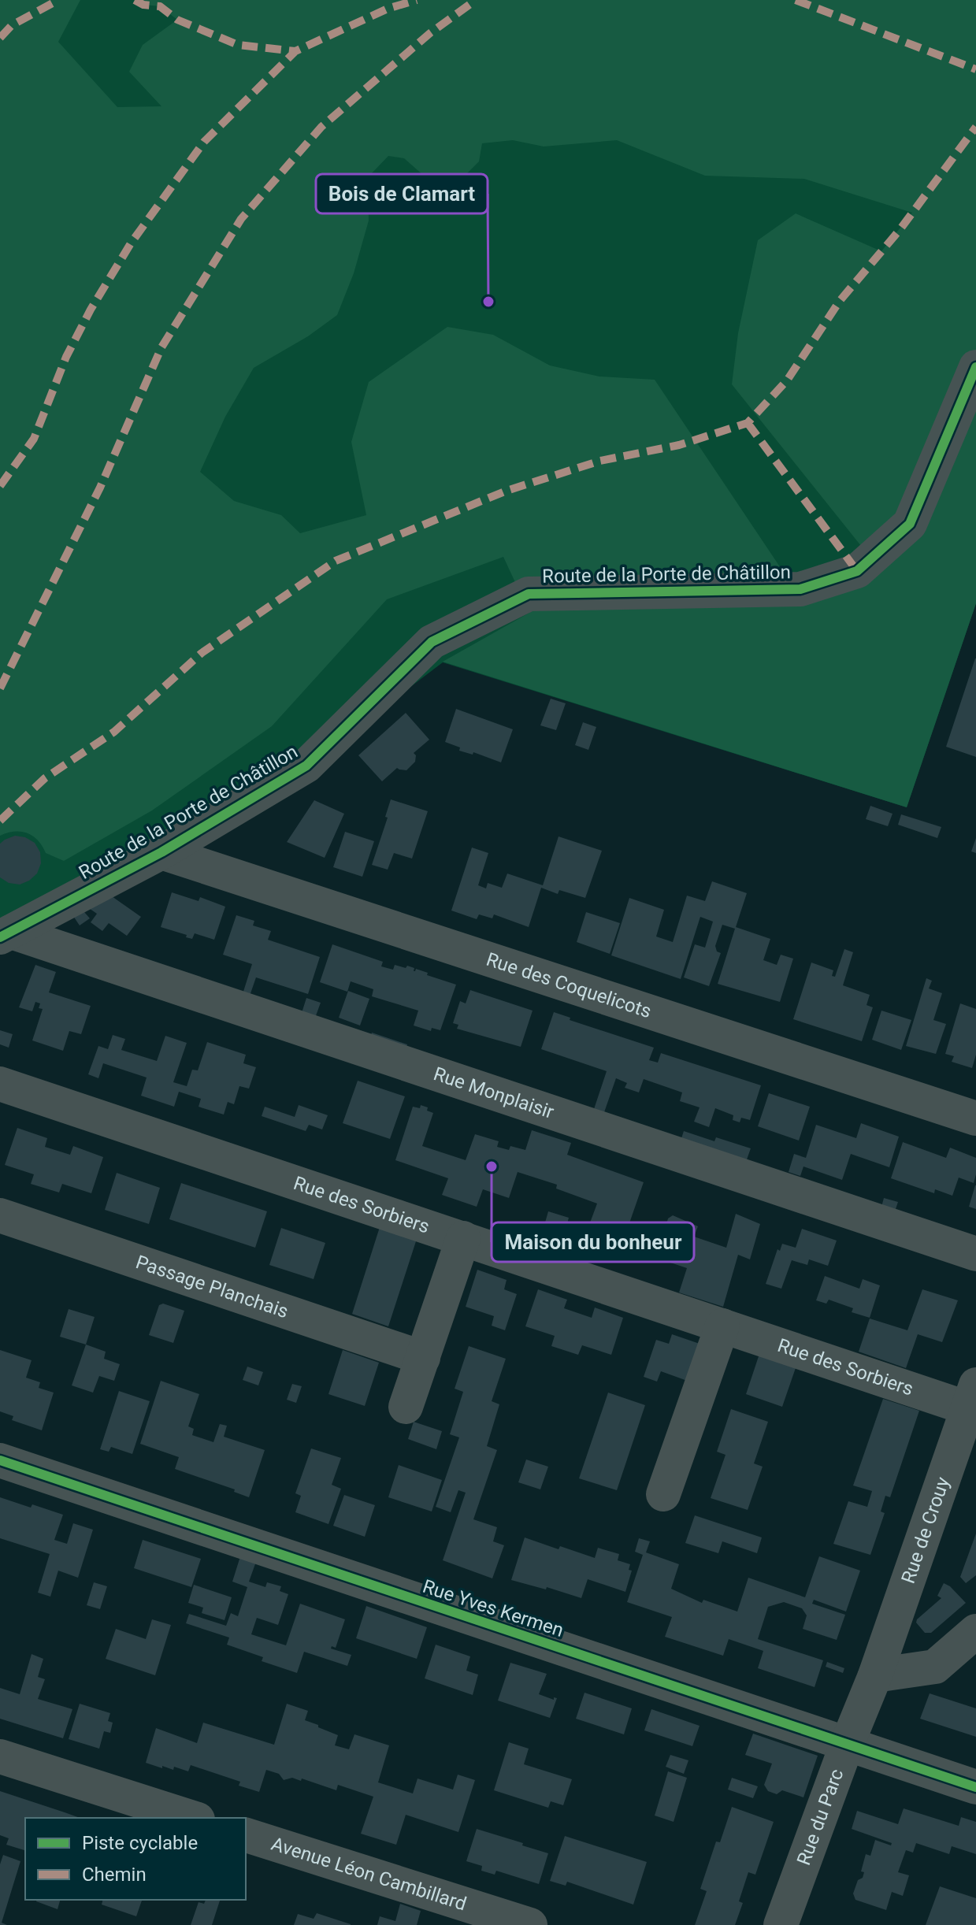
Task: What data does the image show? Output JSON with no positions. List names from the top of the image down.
{
  "streets": {
    "street": [
      "Route de la Porte de Châtillon",
      "Rue des Coquelicots",
      "Rue Monplaisir",
      "Rue des Sorbiers",
      "Passage Planchais",
      "Rue de Crouy",
      "Rue Yves Kermen",
      "Rue du Parc",
      "Avenue Léon Cambillard"
    ]
  },
  "crossings": [
    ["Route de la Porte de Châtillon", "Rue des Coquelicots"],
    ["Route de la Porte de Châtillon", "Rue Monplaisir"],
    ["Rue des Sorbiers", "Rue de Crouy"],
    ["Rue de Crouy", "Rue du Parc"],
    ["Rue Yves Kermen", "Rue du Parc"]
  ],
  "places": ["Bois de Clamart", "Maison du bonheur"],
  "legend": ["Piste cyclable", "Chemin"]
}
